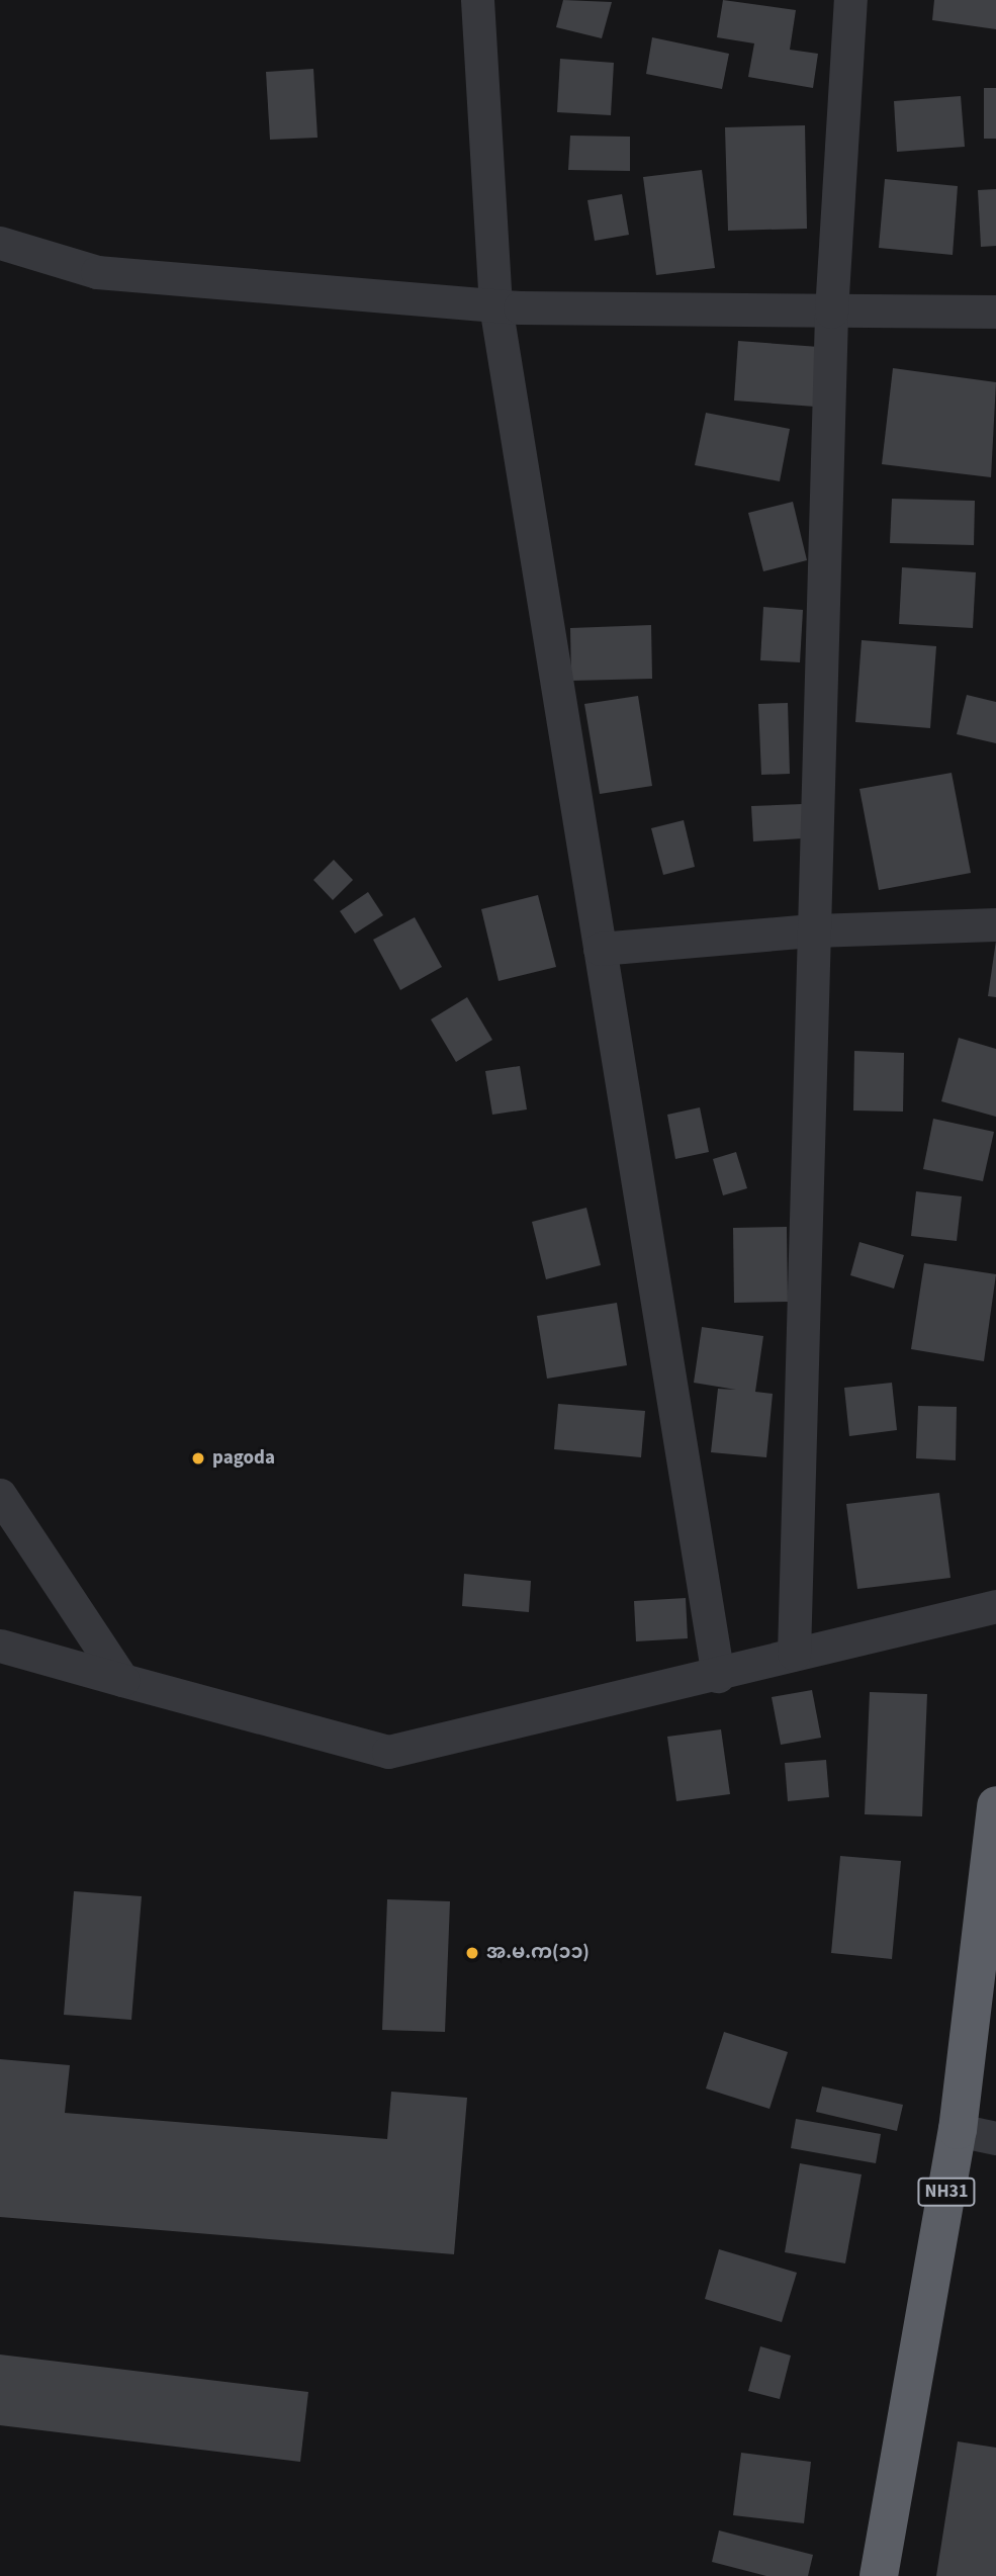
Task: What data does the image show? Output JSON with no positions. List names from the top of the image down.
{
  "streets": {
    "highway": ["NH31"]
  },
  "places": ["pagoda", "အ.မ.က(၁၁)"]
}
